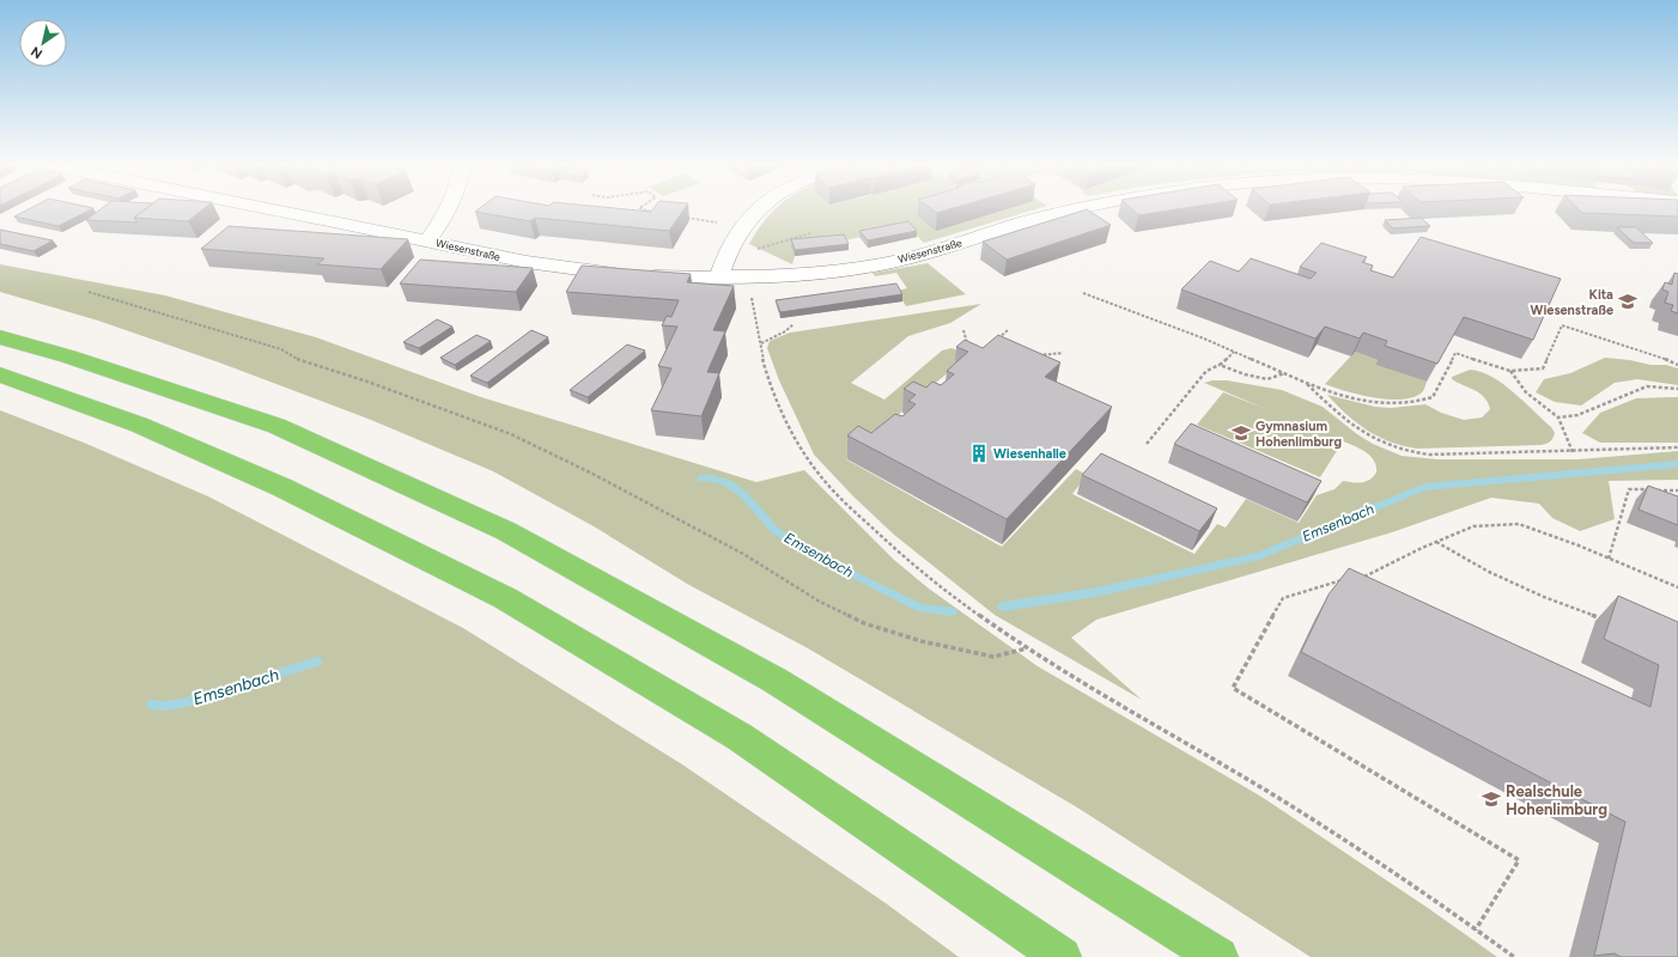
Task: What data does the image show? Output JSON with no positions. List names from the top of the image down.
{
  "streets": {
    "street": ["Wiesenstraße"]
  },
  "water": ["Emsenbach"],
  "places": {
    "school or university": ["Kita Wiesenstraße", "Gymnasium Hohenlimburg", "Realschule Hohenlimburg"],
    "building": ["Wiesenhalle"]
  },
  "north": "bottom left"
}
